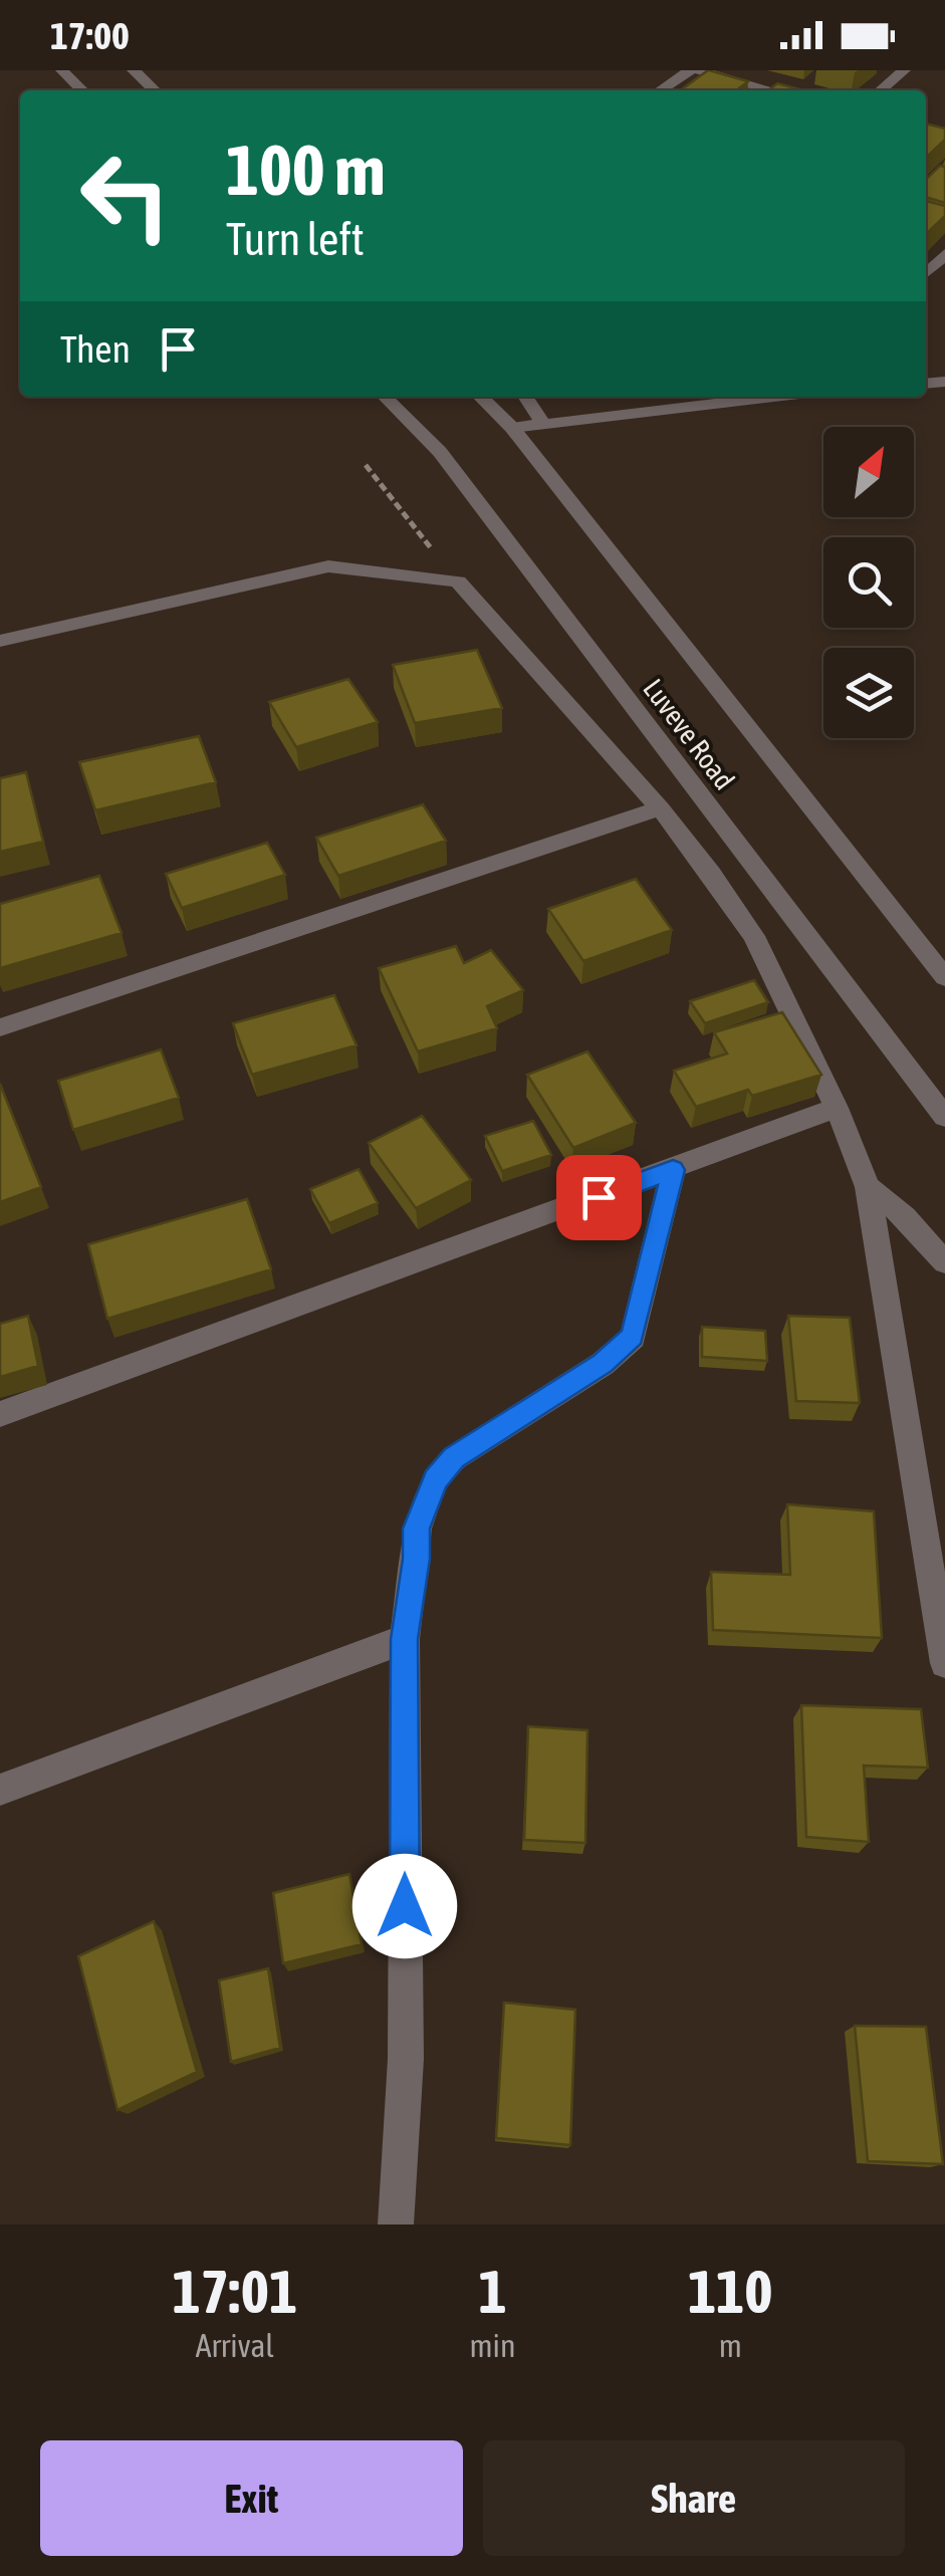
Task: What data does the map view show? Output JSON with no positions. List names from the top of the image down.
{
  "streets": {
    "street": ["Luveve Road"]
  },
  "north": "top right",
  "page": {
    "status": "17:00",
    "turn": ["100 m", "Turn left"],
    "then": "Then",
    "eta": [
      "17:01",
      "Arrival",
      "1",
      "min",
      "110",
      "m"
    ],
    "buttons": ["Exit", "Share"]
  }
}
